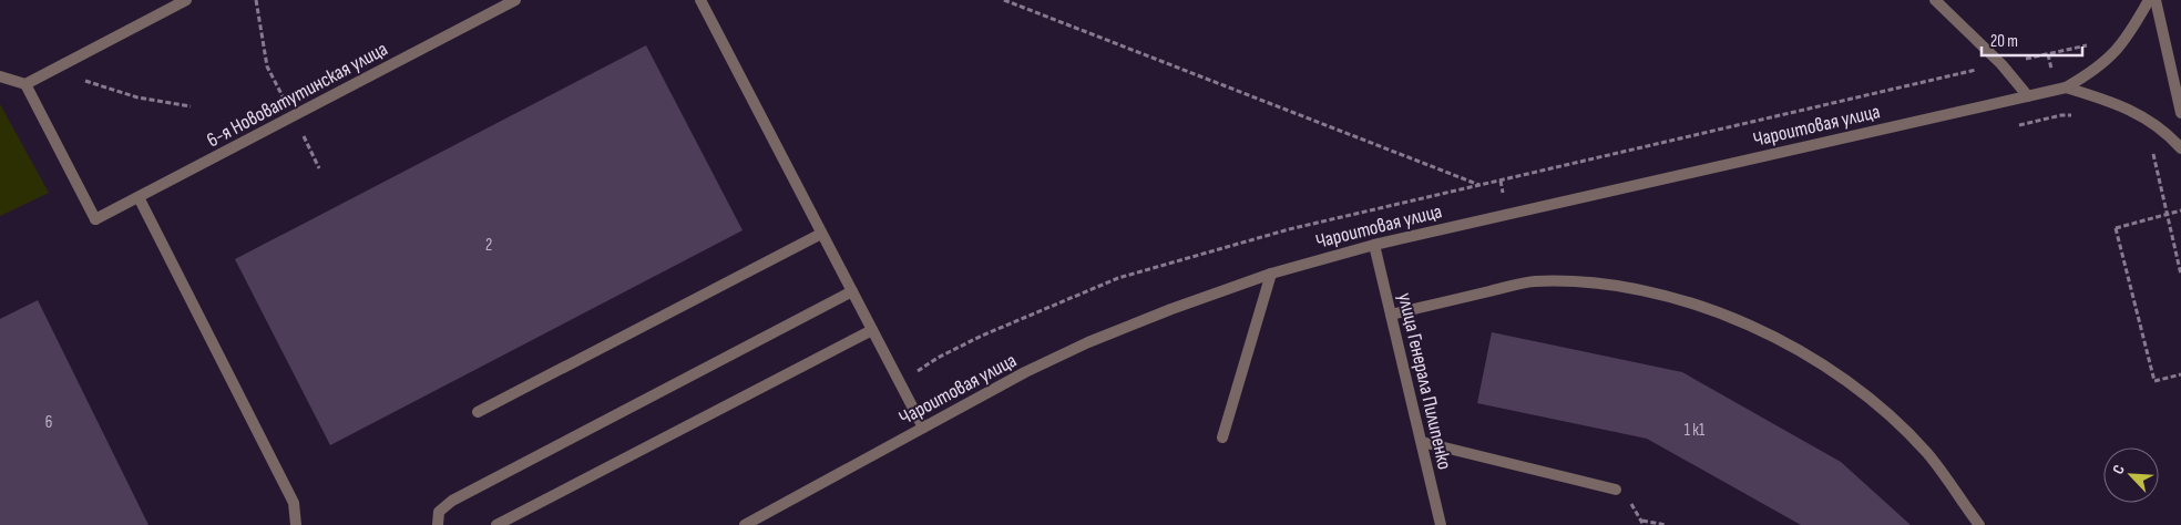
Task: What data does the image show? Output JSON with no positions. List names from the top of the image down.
{
  "streets": {
    "street": ["6-я Нововатутинская улица", "Чароитовая улица", "улица Генерала Пилипенко"]
  },
  "crossings": [
    ["Чароитовая улица", "улица Генерала Пилипенко"]
  ],
  "house_numbers": ["2", "6", "1 к1"],
  "scale_bar": "20 m",
  "north": "top left"
}
